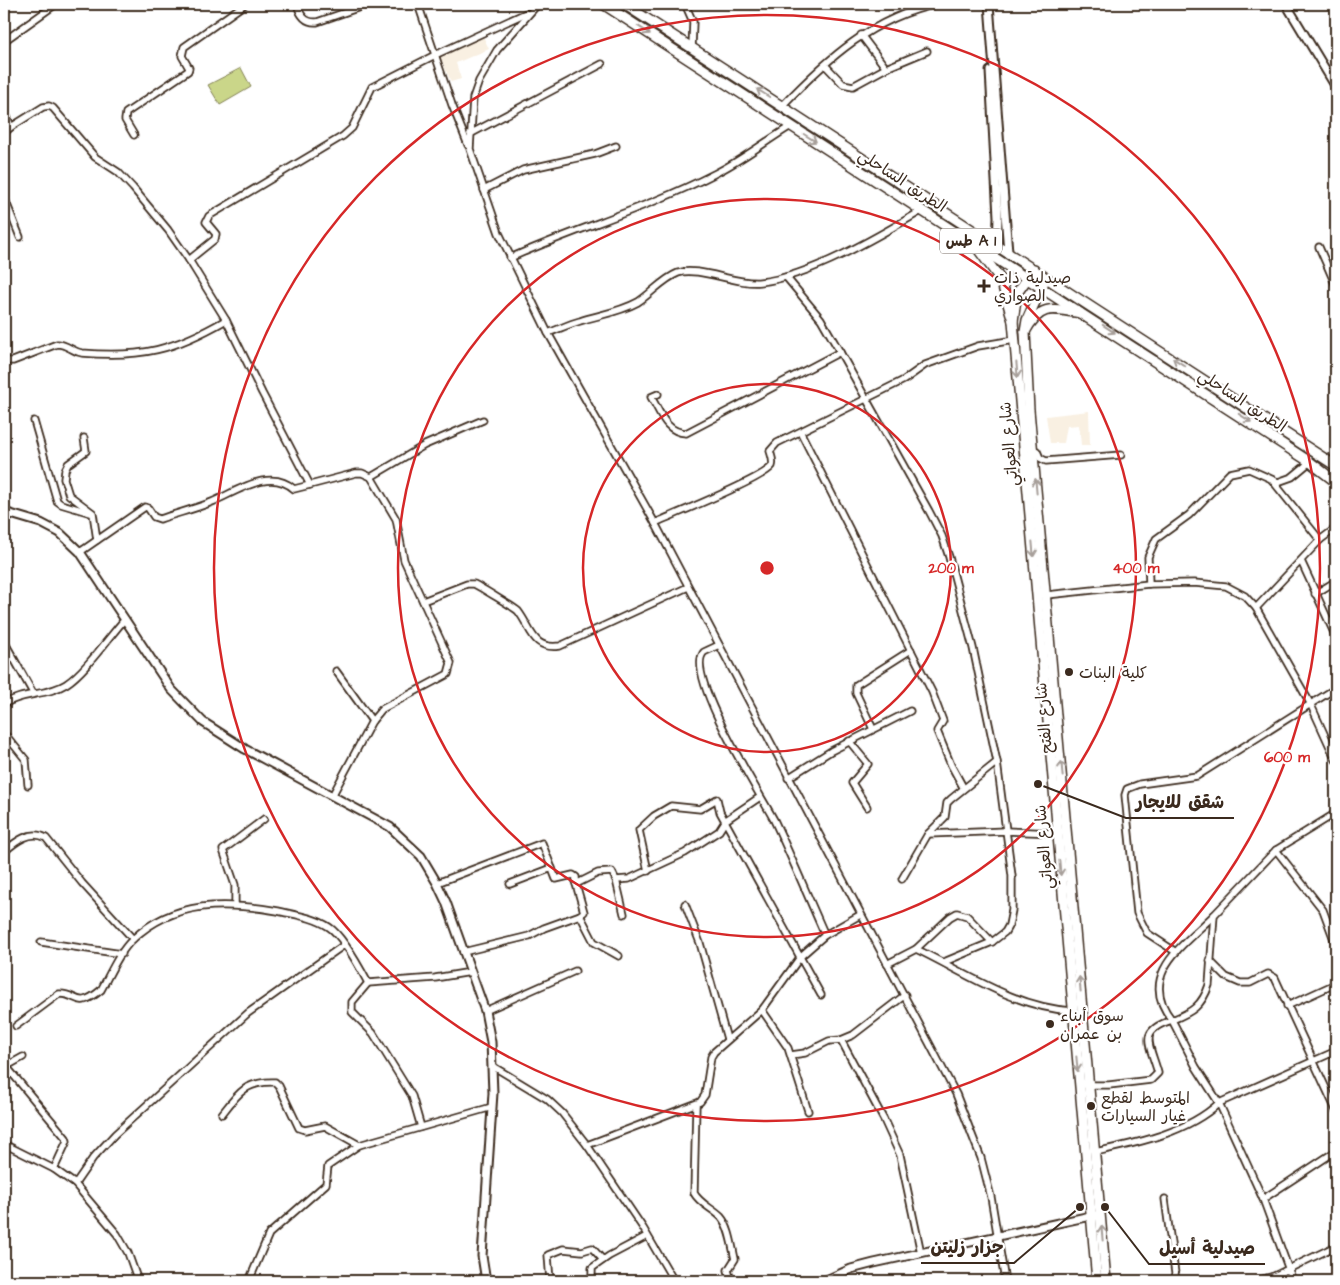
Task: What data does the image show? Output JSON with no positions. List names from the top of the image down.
{
  "streets": {
    "main road": [
      "الطريق الساحلي",
      "طس A 1",
      "شارع العواتي",
      "شارع الفتح"
    ]
  },
  "crossings": [
    ["شارع العواتي", "شارع الفتح"]
  ],
  "one_way": ["شارع العواتي", "شارع الفتح"],
  "places": {
    "health": ["صيدلية ذات الصواري"],
    "other": [
      "كلية البنات",
      "شقق للايجار",
      "سوق أبناء بن عمران",
      "المتوسط لقطع غيار السيارات",
      "جزار زليتن",
      "صيدلية أسيل"
    ]
  },
  "rings": ["200 m", "400 m", "600 m"]
}
